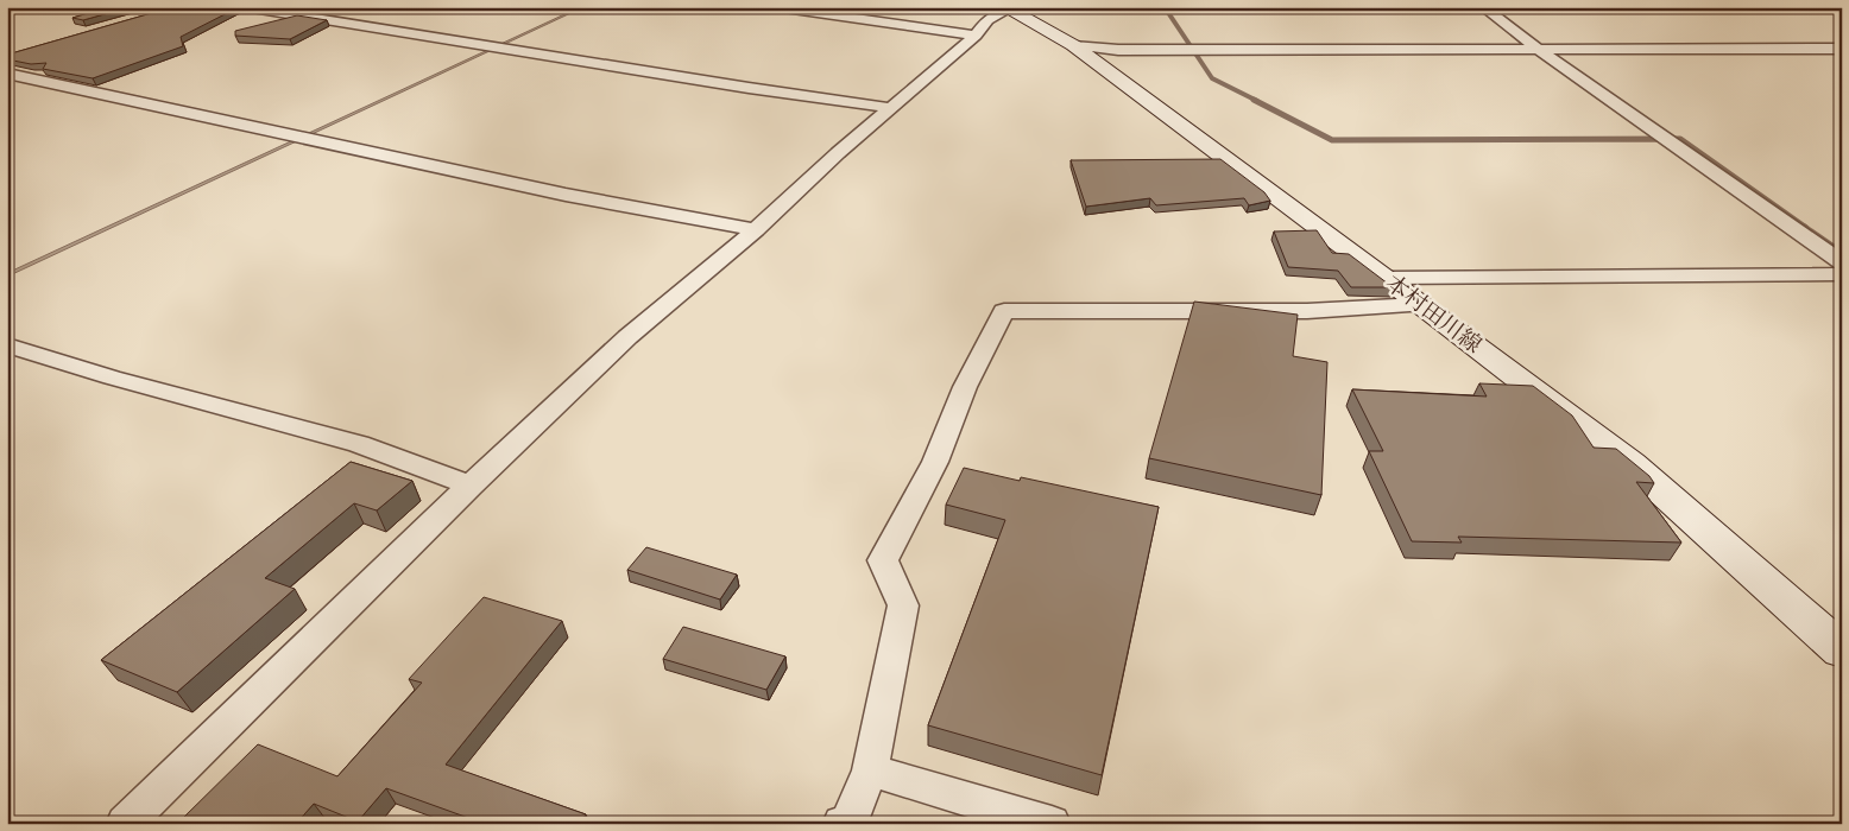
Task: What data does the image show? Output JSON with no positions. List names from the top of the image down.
{
  "streets": {
    "main road": ["本村田川線"]
  }
}
